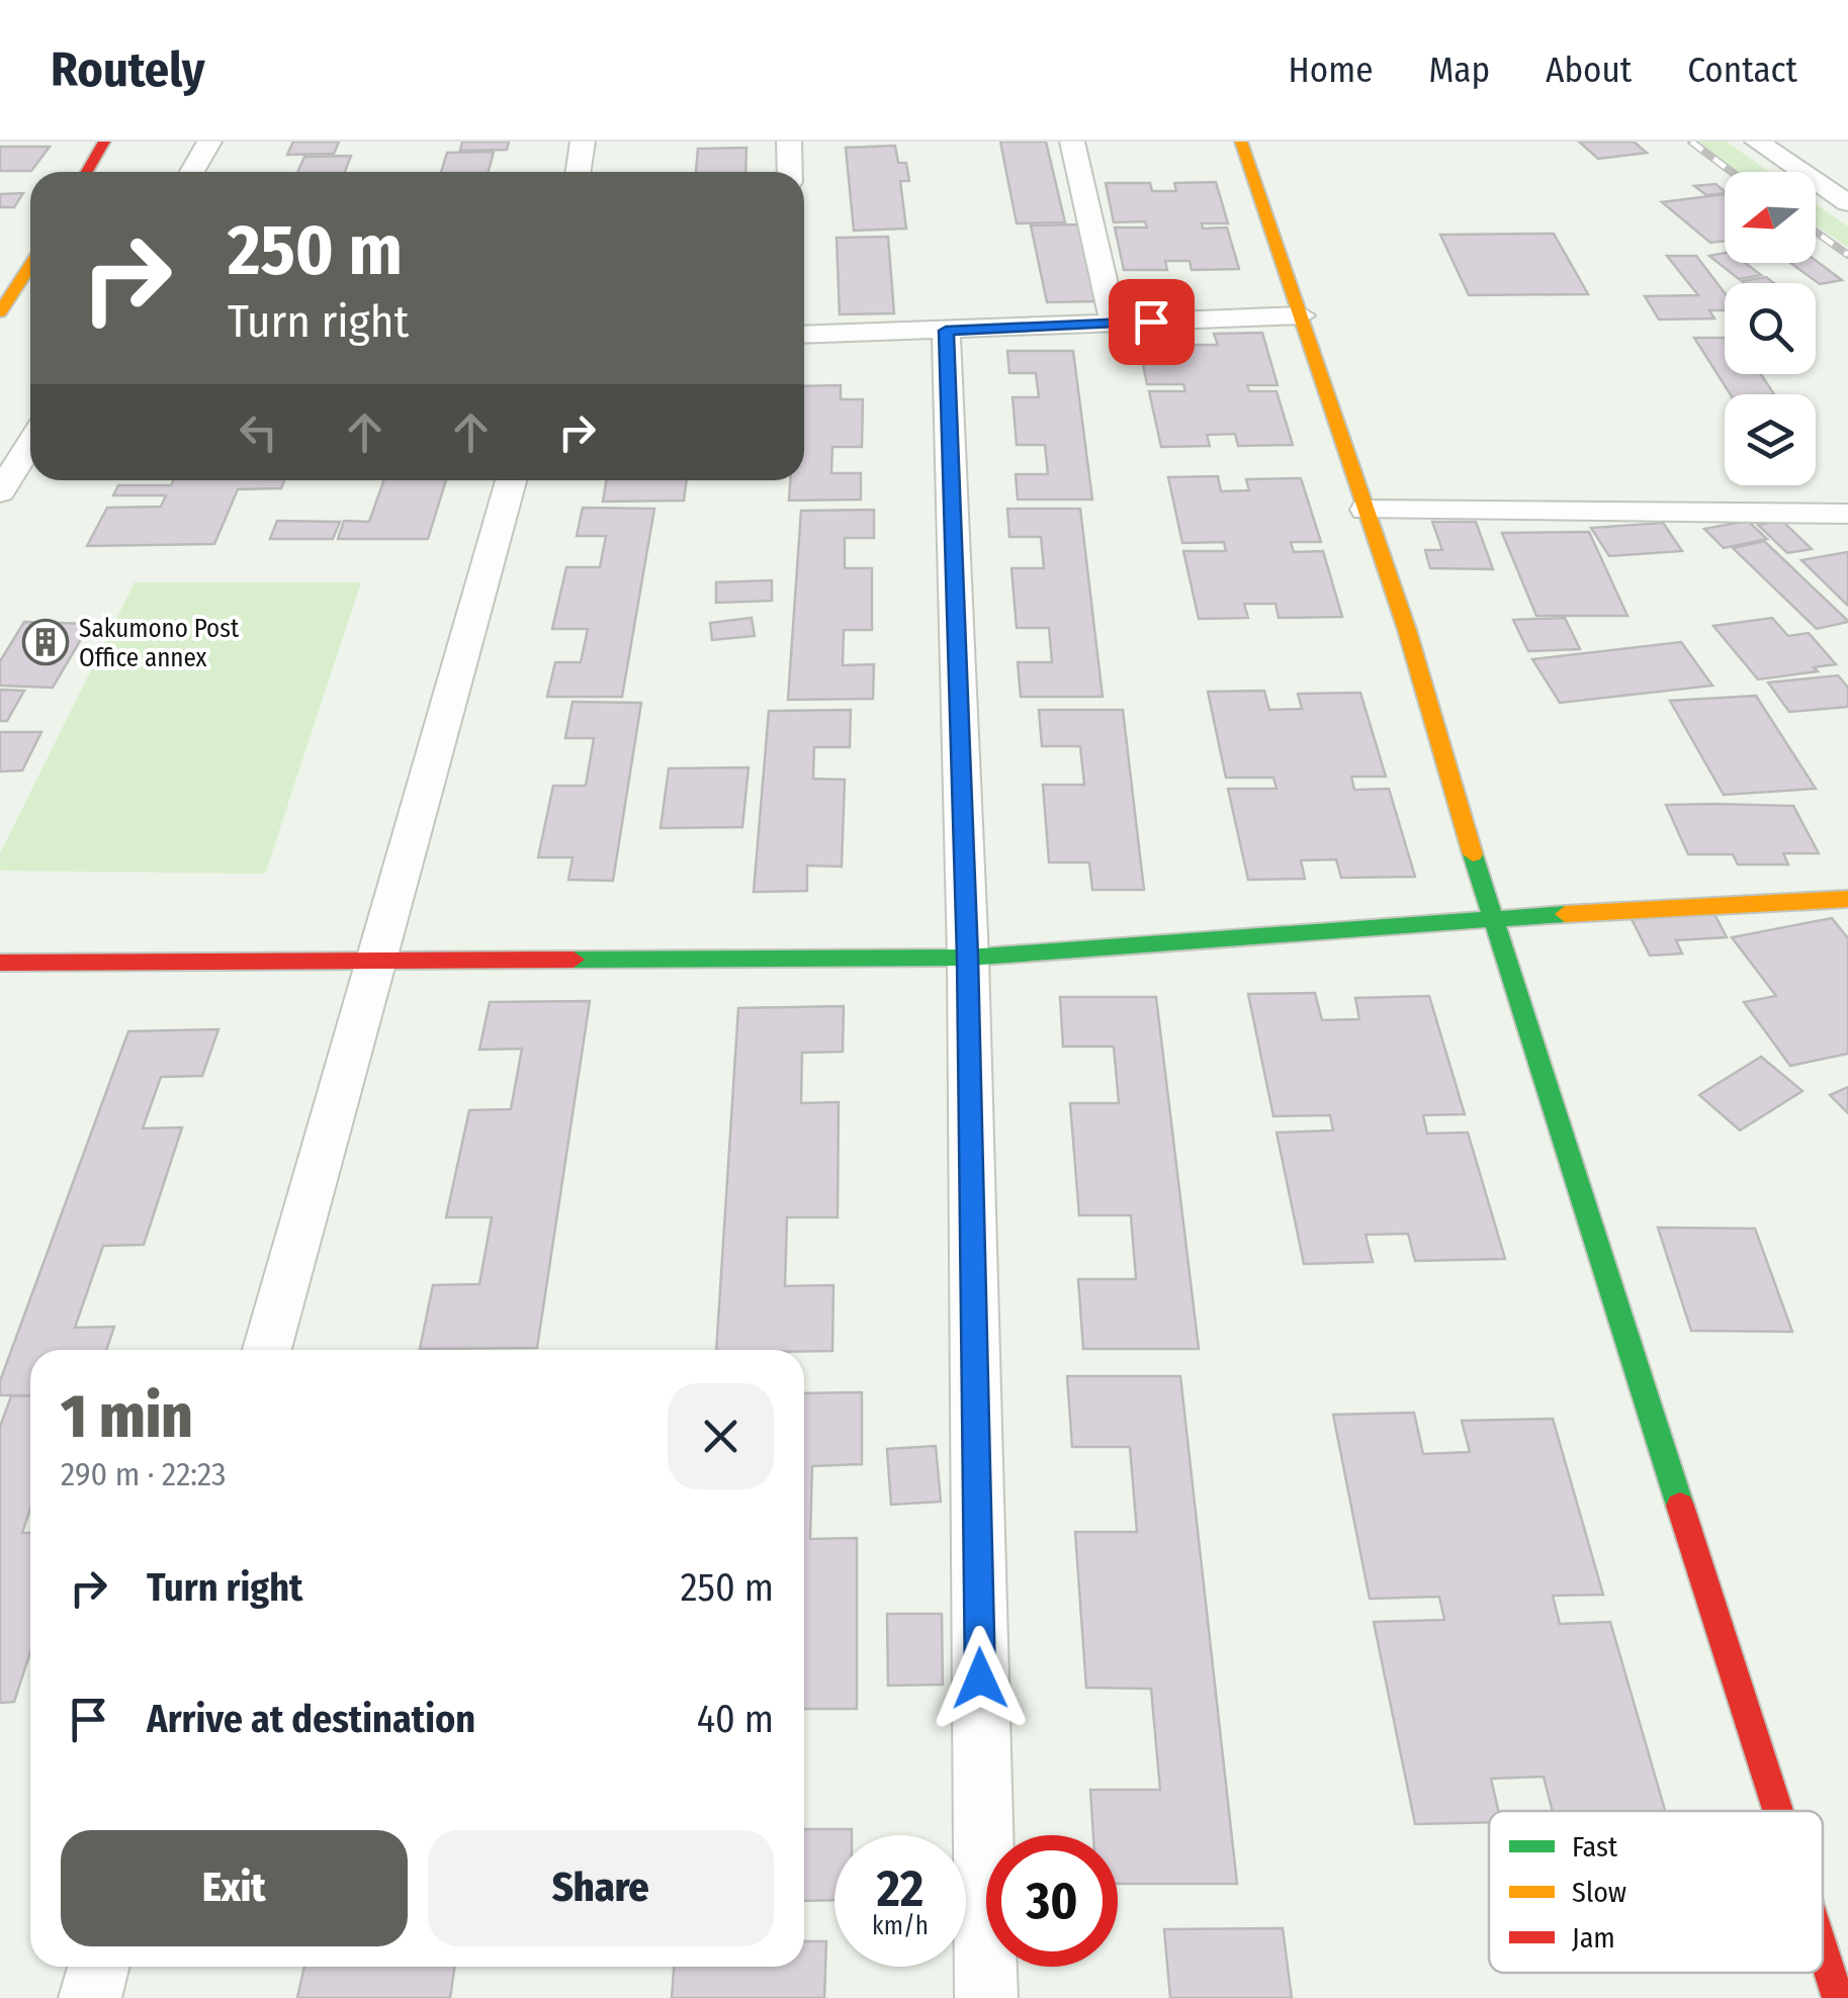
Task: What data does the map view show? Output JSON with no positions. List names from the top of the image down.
{
  "places": {
    "building": ["Sakumono Post Office annex"]
  },
  "legend": ["Fast", "Slow", "Jam"],
  "north": "left",
  "page": {
    "header": "Routely",
    "nav": [
      "Home",
      "Map",
      "About",
      "Contact"
    ],
    "turn": ["250 m", "Turn right"],
    "heading": ["1 min", "290 m · 22:23"],
    "list": [
      {
        "name": "Turn right",
        "value": "250 m"
      },
      {
        "name": "Arrive at destination",
        "value": "40 m"
      }
    ],
    "buttons": ["Exit", "Share"],
    "speed": "22 km/h",
    "limit": "30"
  }
}
